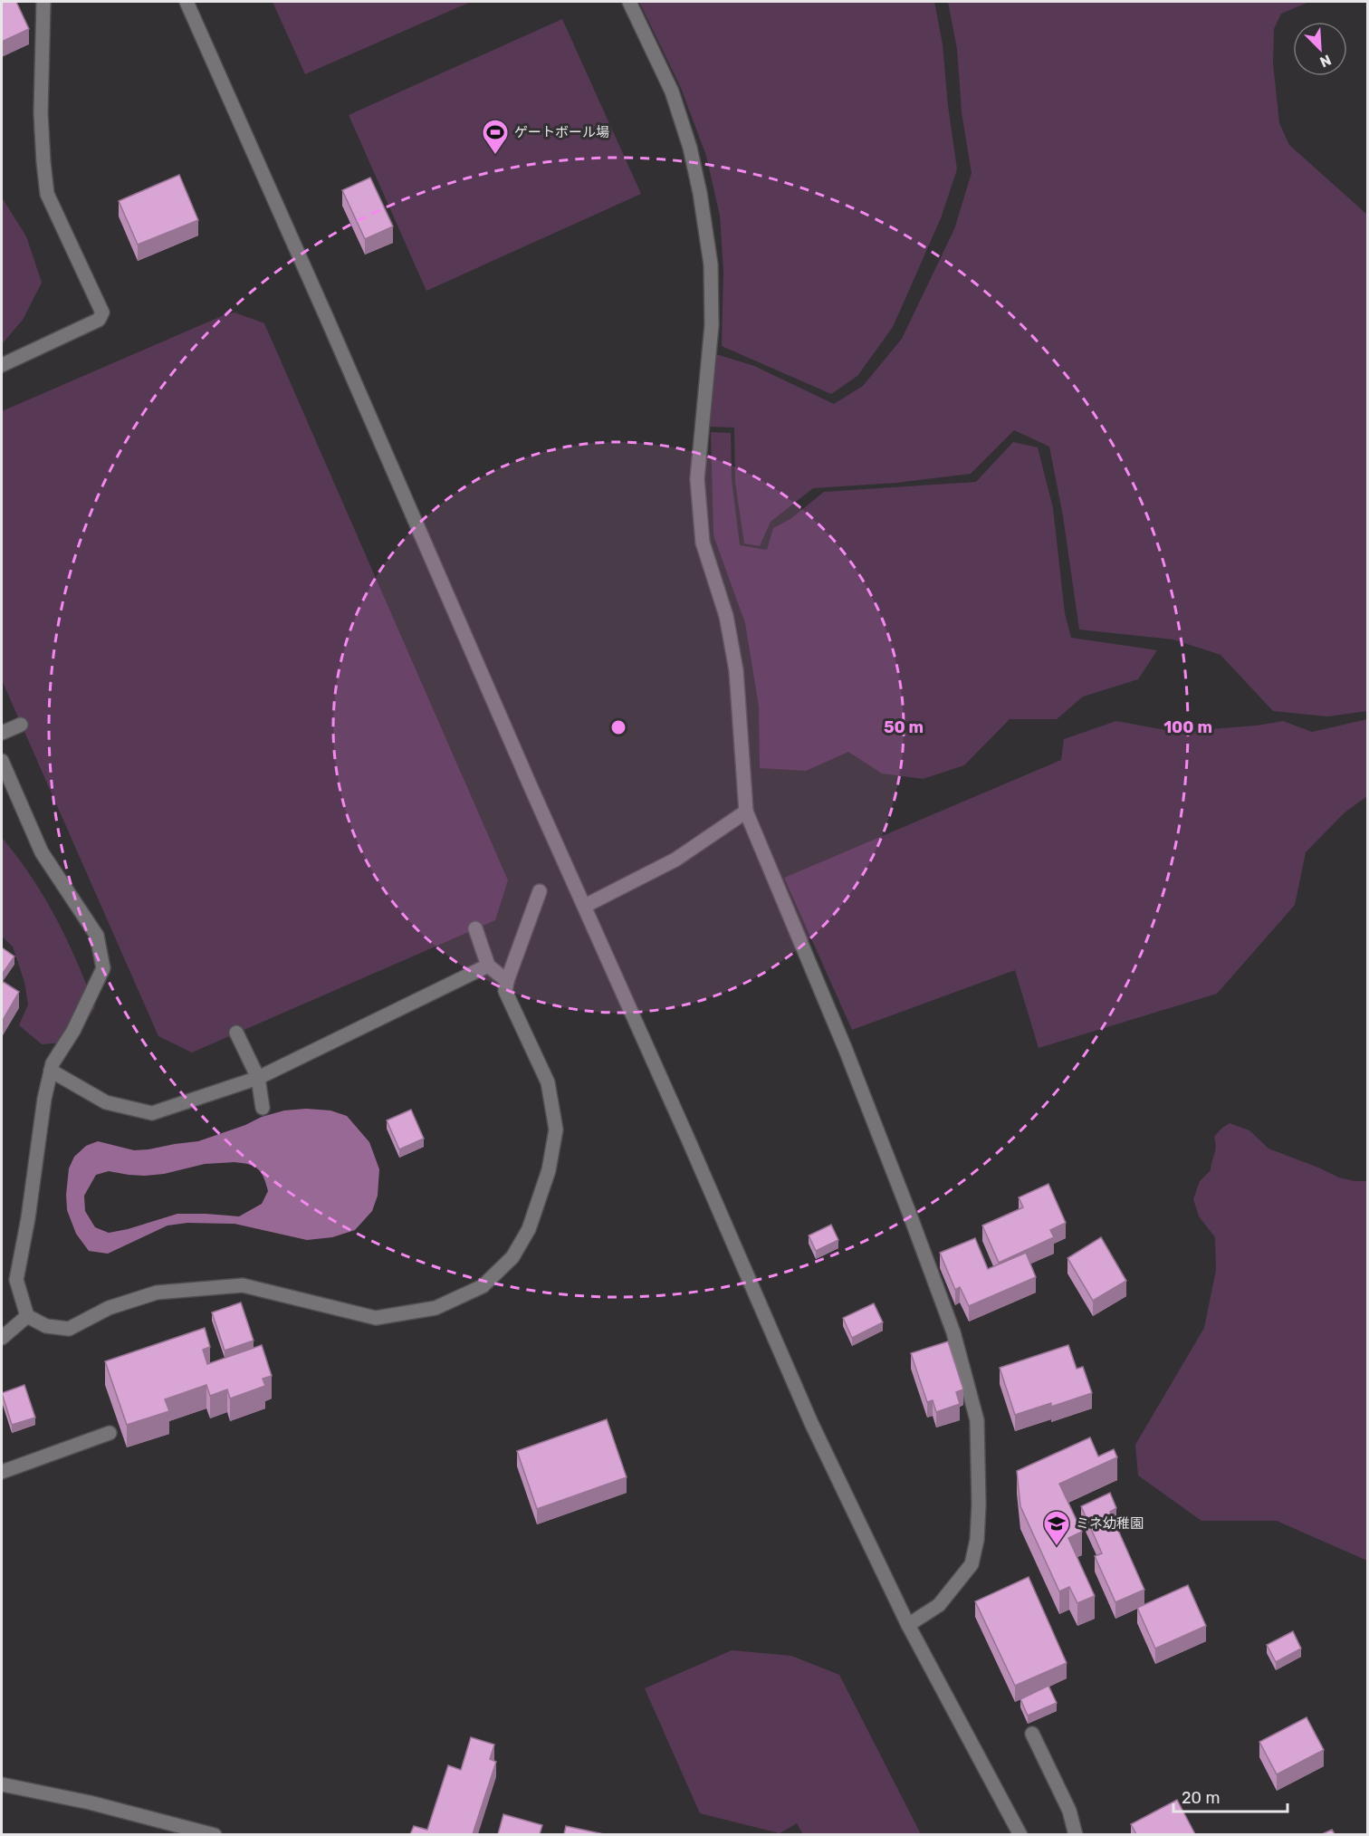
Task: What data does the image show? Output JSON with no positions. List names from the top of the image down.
{
  "places": {
    "sports": ["ゲートボール場"],
    "school or university": ["ミネ幼稚園"]
  },
  "scale_bar": "20 m",
  "north": "bottom right",
  "rings": ["50 m", "100 m"]
}
